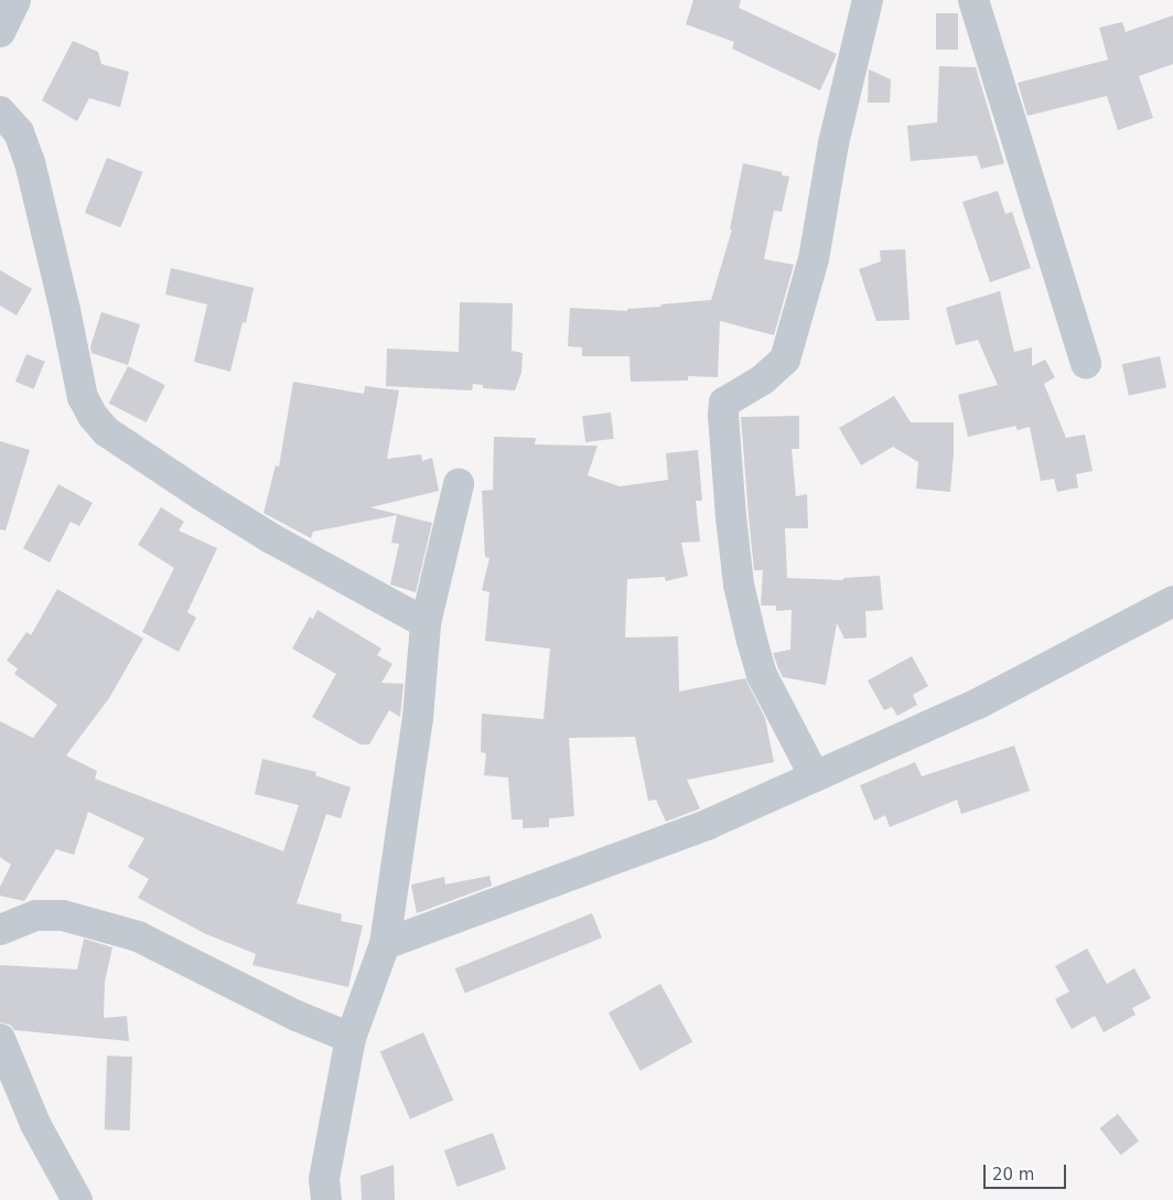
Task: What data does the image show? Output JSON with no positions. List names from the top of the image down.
{
  "scale_bar": "20 m"
}
